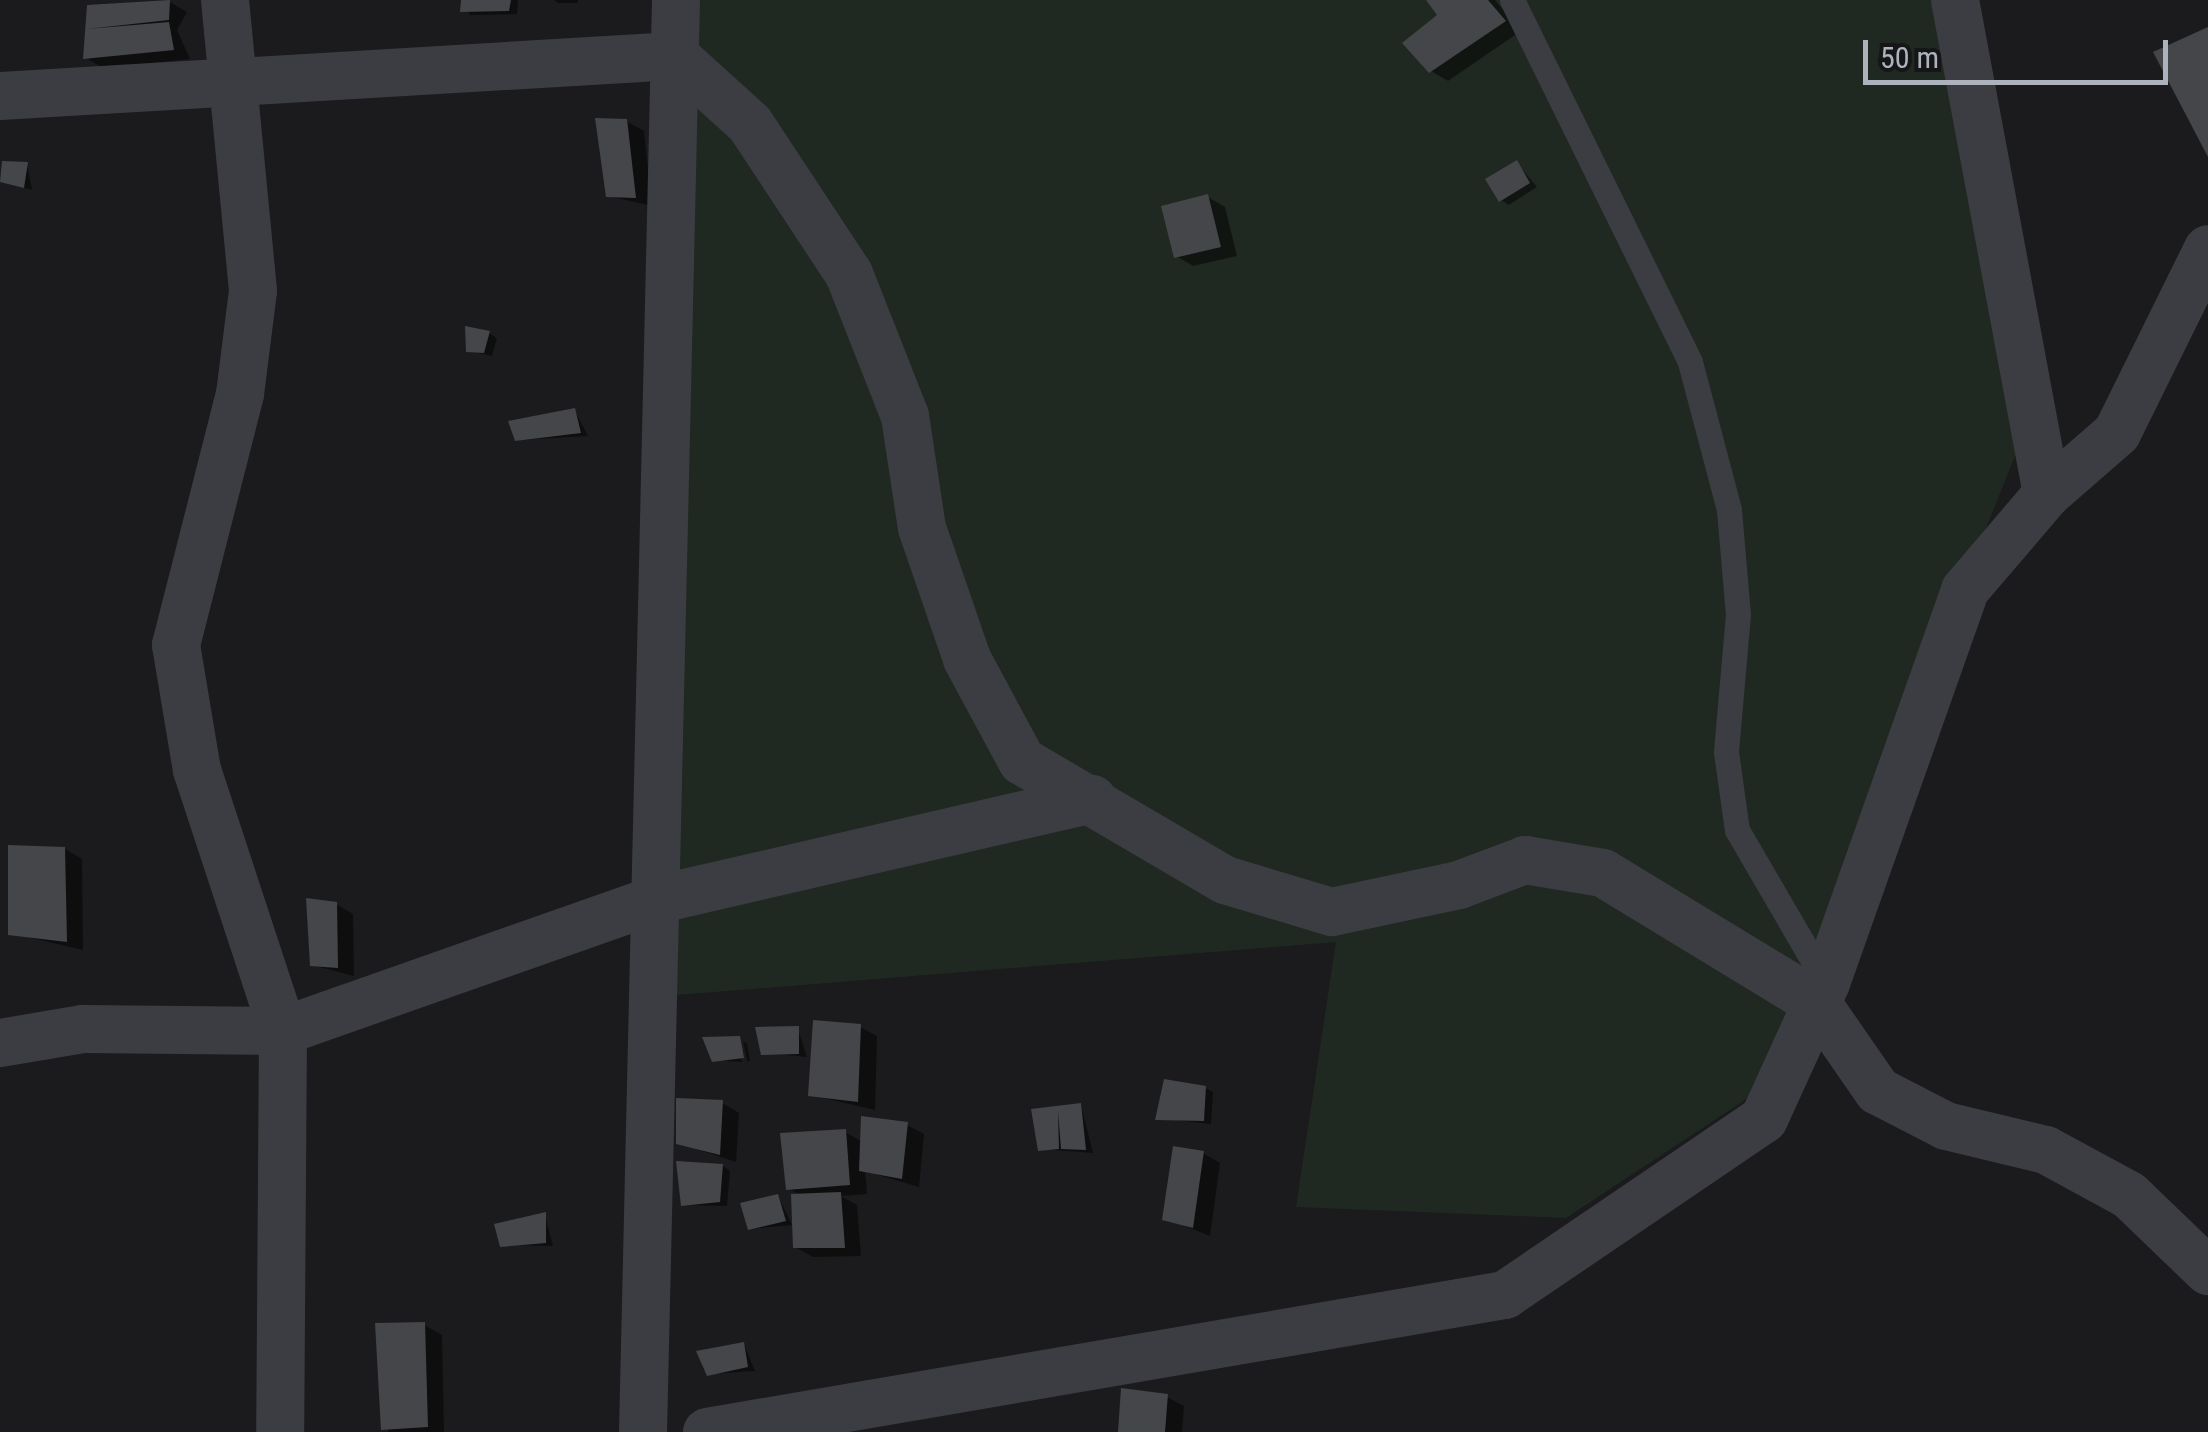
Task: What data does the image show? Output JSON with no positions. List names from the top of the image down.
{
  "scale_bar": "50 m"
}
